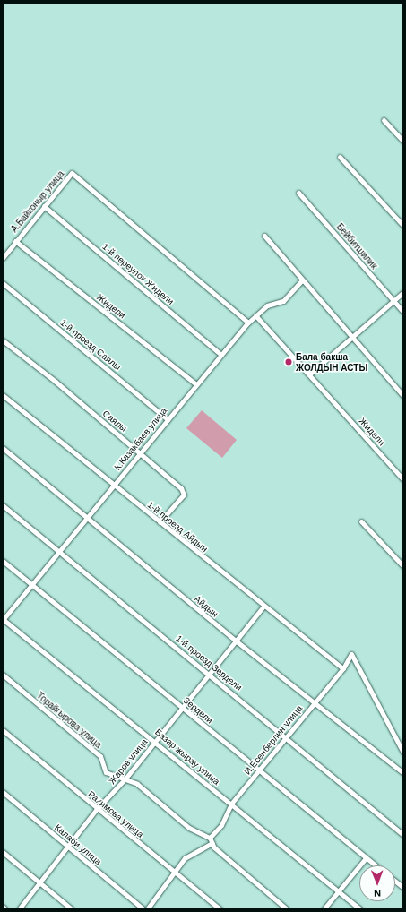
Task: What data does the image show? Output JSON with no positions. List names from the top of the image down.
{
  "streets": {
    "street": [
      "А.Байконыр улица",
      "Бейбитшилик",
      "1-й переулок Жидели",
      "Жидели",
      "1-й проезд Саялы",
      "Саялы",
      "К.Казакбаев улица",
      "1-й проезд Айдын",
      "Айдын",
      "1-й проезд Зердели",
      "Зердели",
      "Торайгырова улица",
      "И.Есенберлин улица",
      "Базар жырау улица",
      "Жаров улица",
      "Рахимова улица",
      "Калаби улица"
    ]
  },
  "crossings": [
    ["А.Байконыр улица", "1-й переулок Жидели"],
    ["А.Байконыр улица", "Жидели"],
    ["А.Байконыр улица", "К.Казакбаев улица"],
    ["1-й переулок Жидели", "К.Казакбаев улица"],
    ["Жидели", "К.Казакбаев улица"],
    ["1-й проезд Саялы", "К.Казакбаев улица"],
    ["Саялы", "К.Казакбаев улица"],
    ["Саялы", "1-й проезд Айдын"],
    ["К.Казакбаев улица", "1-й проезд Айдын"],
    ["К.Казакбаев улица", "Айдын"],
    ["К.Казакбаев улица", "1-й проезд Зердели"],
    ["К.Казакбаев улица", "Зердели"],
    ["К.Казакбаев улица", "Базар жырау улица"],
    ["1-й проезд Айдын", "И.Есенберлин улица"],
    ["1-й проезд Айдын", "Жаров улица"],
    ["Айдын", "И.Есенберлин улица"],
    ["Айдын", "Жаров улица"],
    ["1-й проезд Зердели", "И.Есенберлин улица"],
    ["1-й проезд Зердели", "Жаров улица"],
    ["Зердели", "И.Есенберлин улица"],
    ["Зердели", "Жаров улица"],
    ["Торайгырова улица", "И.Есенберлин улица"],
    ["Торайгырова улица", "Жаров улица"],
    ["И.Есенберлин улица", "Базар жырау улица"],
    ["Базар жырау улица", "Жаров улица"],
    ["Жаров улица", "Рахимова улица"],
    ["Жаров улица", "Калаби улица"]
  ],
  "places": ["Бала бакша ЖОЛДЫН АСТЫ"],
  "north": "bottom"
}
